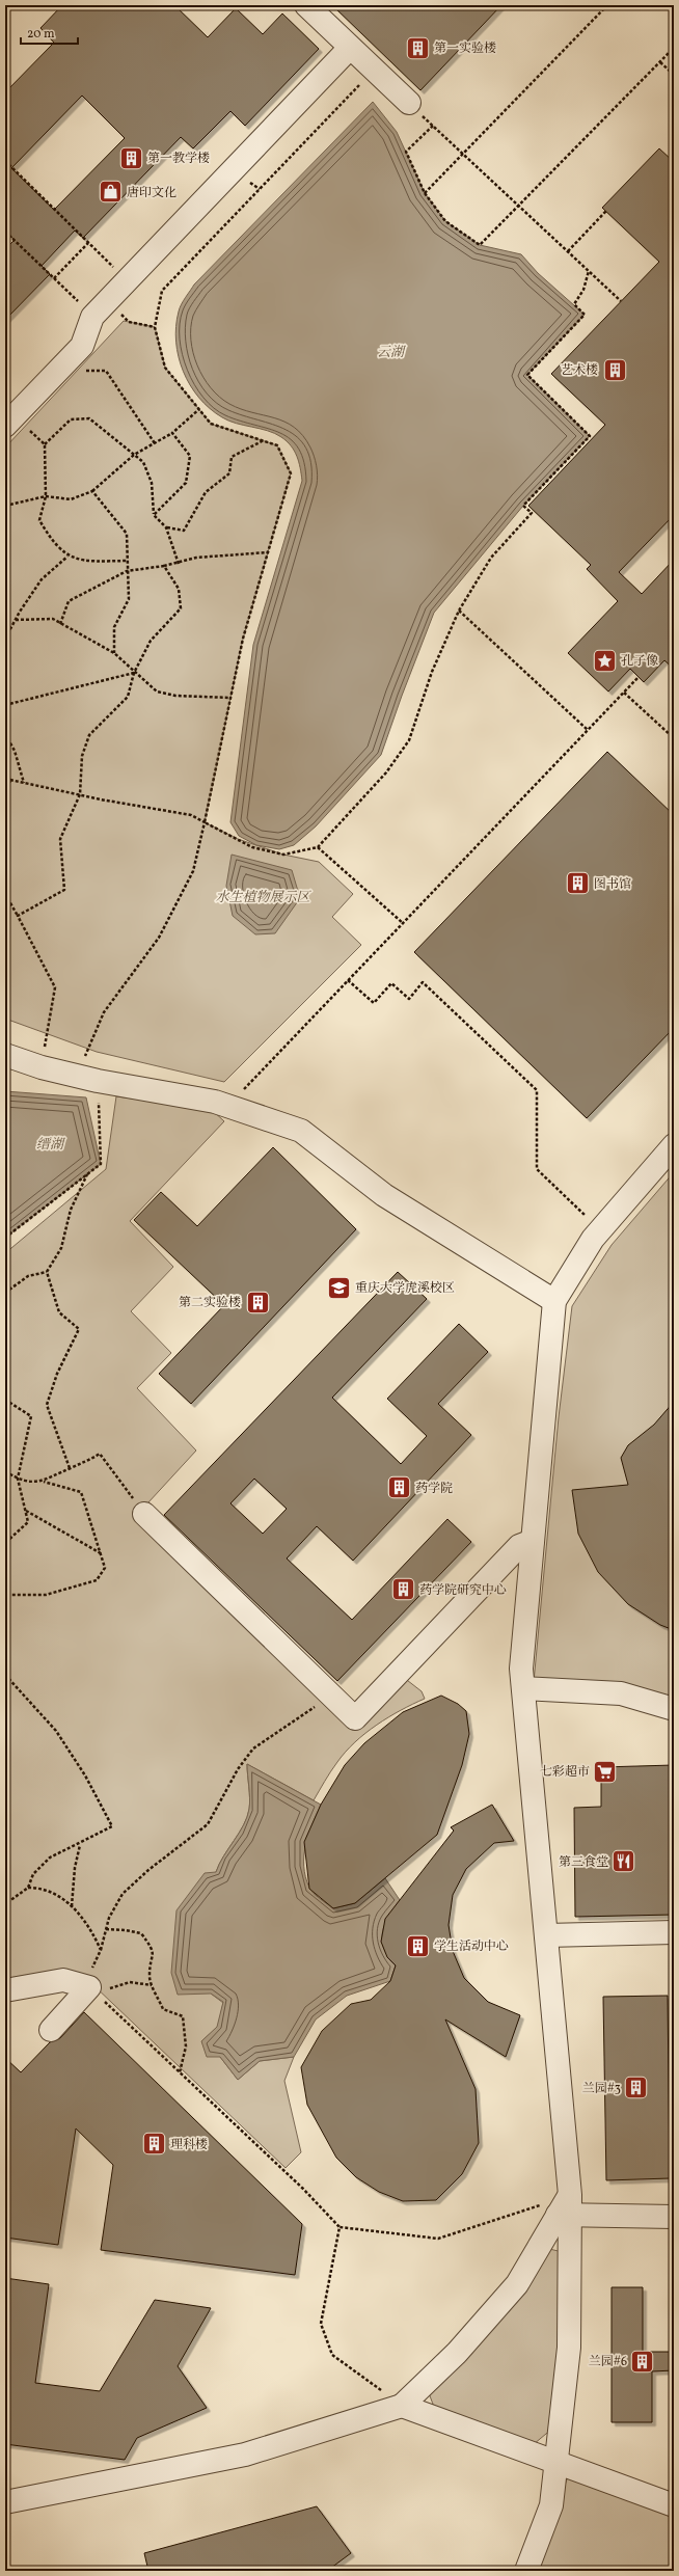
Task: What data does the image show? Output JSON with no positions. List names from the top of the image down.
{
  "water": ["云湖", "水生植物展示区", "缙湖"],
  "places": {
    "building": [
      "第一实验楼",
      "第一教学楼",
      "艺术楼",
      "图书馆",
      "第二实验楼",
      "药学院",
      "药学院研究中心",
      "学生活动中心",
      "兰园#3",
      "理科楼",
      "兰园#6"
    ],
    "shop": ["唐印文化"],
    "place": ["孔子像"],
    "school or university": ["重庆大学虎溪校区"],
    "supermarket": ["七彩超市"],
    "restaurant": ["第三食堂"]
  },
  "scale_bar": "20 m"
}
